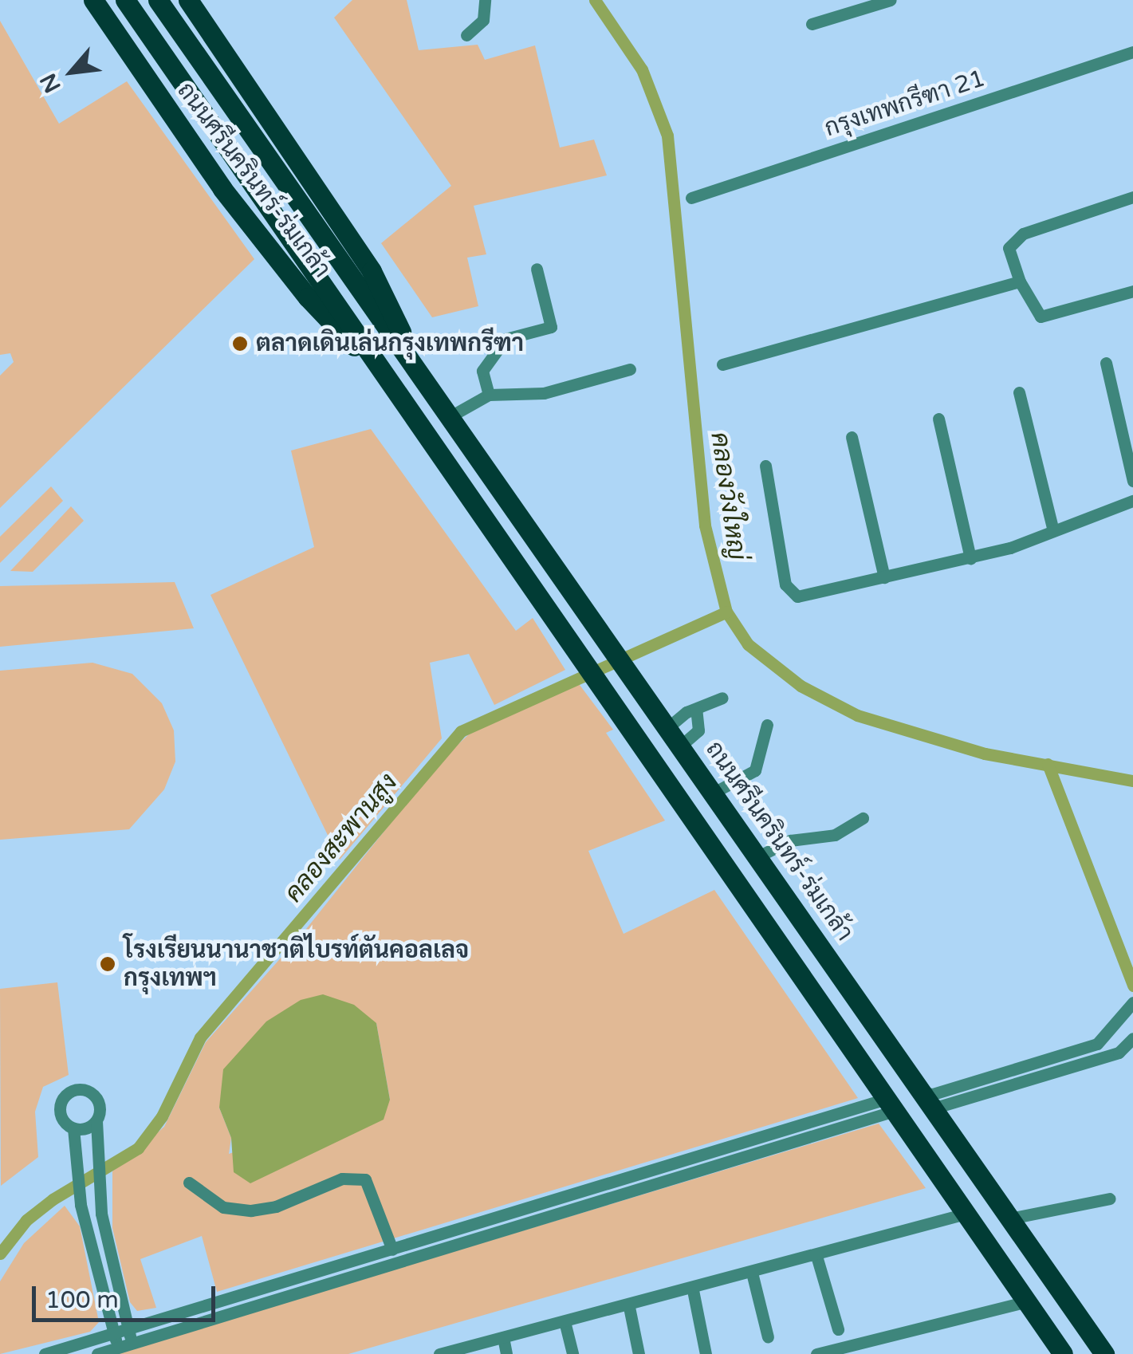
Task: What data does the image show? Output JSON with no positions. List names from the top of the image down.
{
  "streets": {
    "main road": ["ถนนศรีนครินทร์-ร่มเกล้า"],
    "street": ["กรุงเทพกรีฑา 21"]
  },
  "water": ["คลองวังใหญ่", "คลองสะพานสูง"],
  "places": ["ตลาดเดินเล่นกรุงเทพกรีฑา", "โรงเรียนนานาชาติไบรท์ตันคอลเลจ กรุงเทพฯ"],
  "scale_bar": "100 m",
  "north": "bottom left"
}
